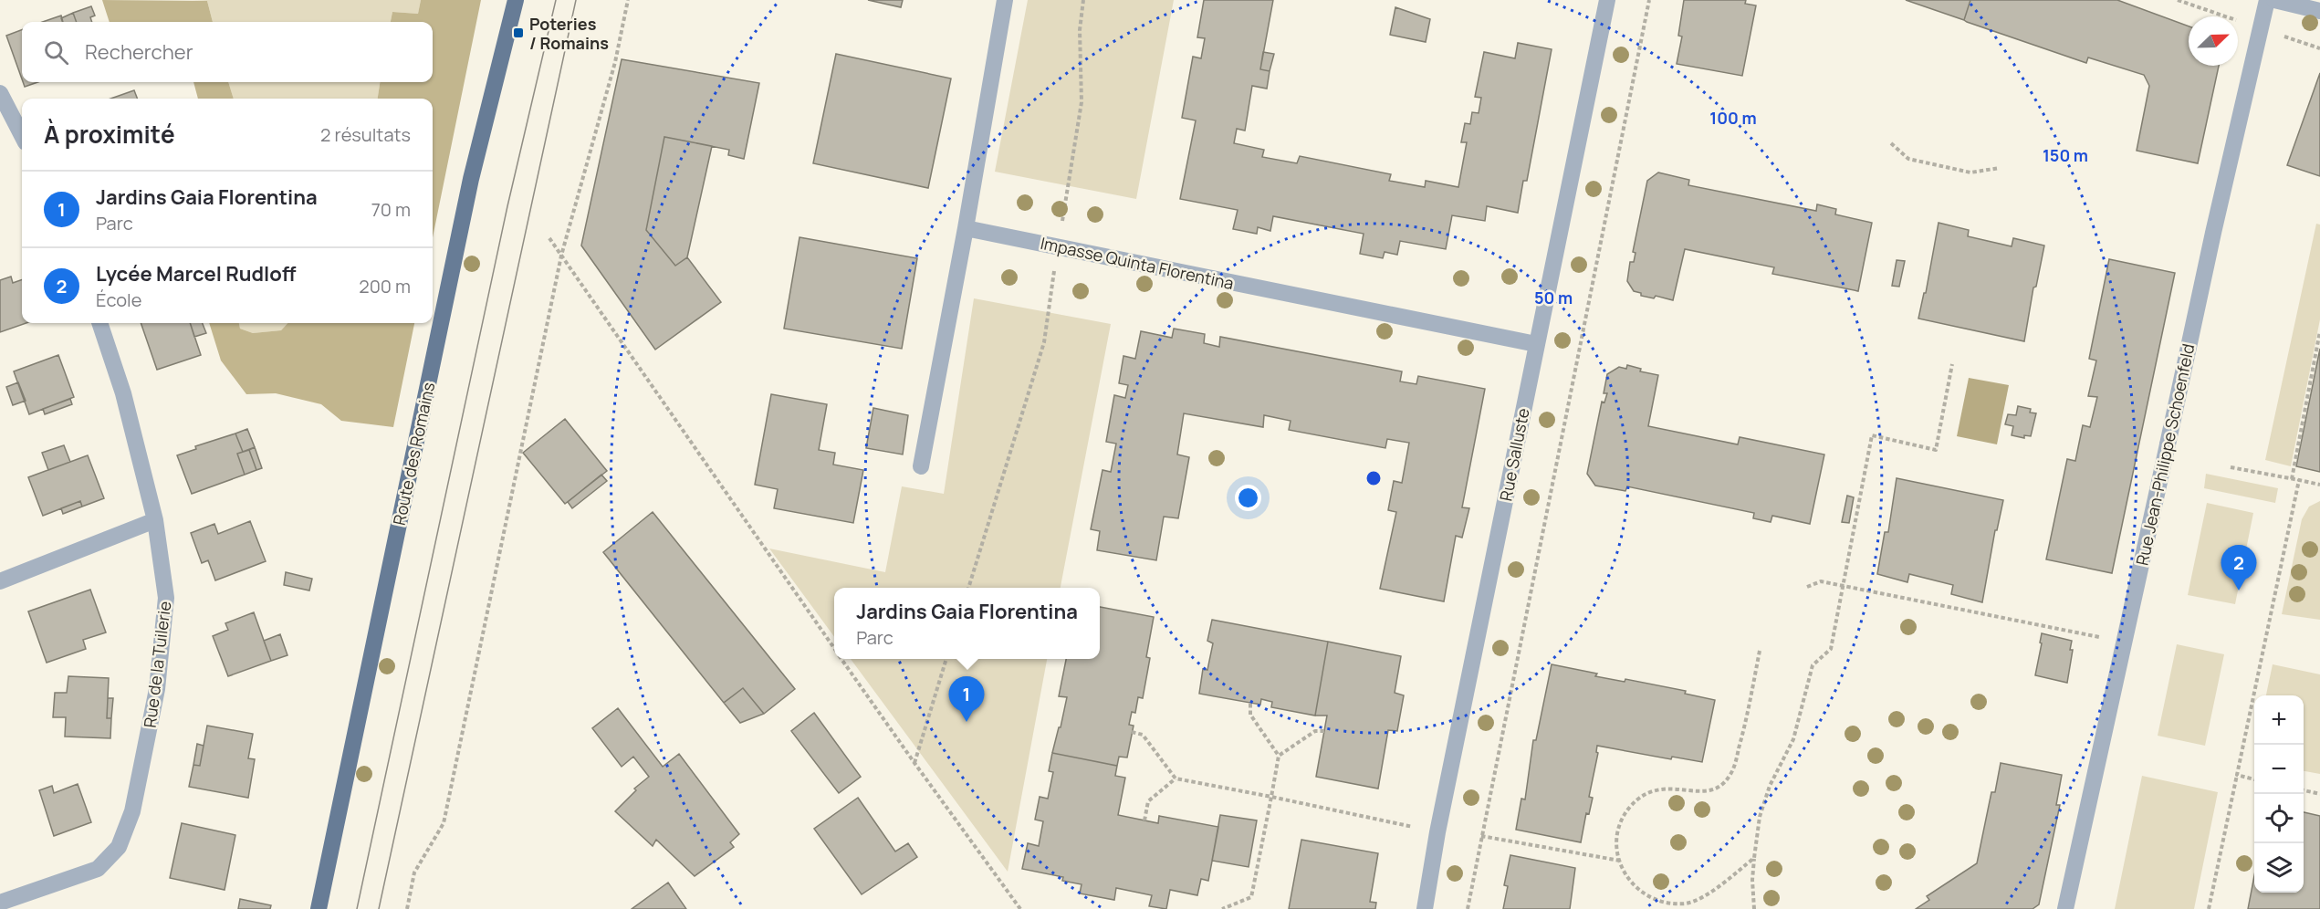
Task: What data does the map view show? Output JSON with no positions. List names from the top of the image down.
{
  "streets": {
    "main road": ["Route des Romains"],
    "street": [
      "Impasse Quinta Florentina",
      "Rue Salluste",
      "Rue Jean-Philippe Schoenfeld",
      "Rue de la Tuilerie"
    ]
  },
  "crossings": [
    ["Impasse Quinta Florentina", "Rue Salluste"]
  ],
  "places": {
    "transit": ["Poteries / Romains"]
  },
  "north": "top right",
  "page": {
    "search": "Rechercher",
    "heading": ["À proximité", "2 résultats"],
    "list": [
      {
        "mark": "1",
        "name": "Jardins Gaia Florentina",
        "note": "Parc",
        "value": "70 m"
      },
      {
        "mark": "2",
        "name": "Lycée Marcel Rudloff",
        "note": "École",
        "value": "200 m"
      }
    ],
    "pins": ["2", "1"],
    "popup": ["Jardins Gaia Florentina", "Parc"],
    "map_buttons": ["+", "−"]
  },
  "rings": ["100 m", "150 m", "50 m"]
}
